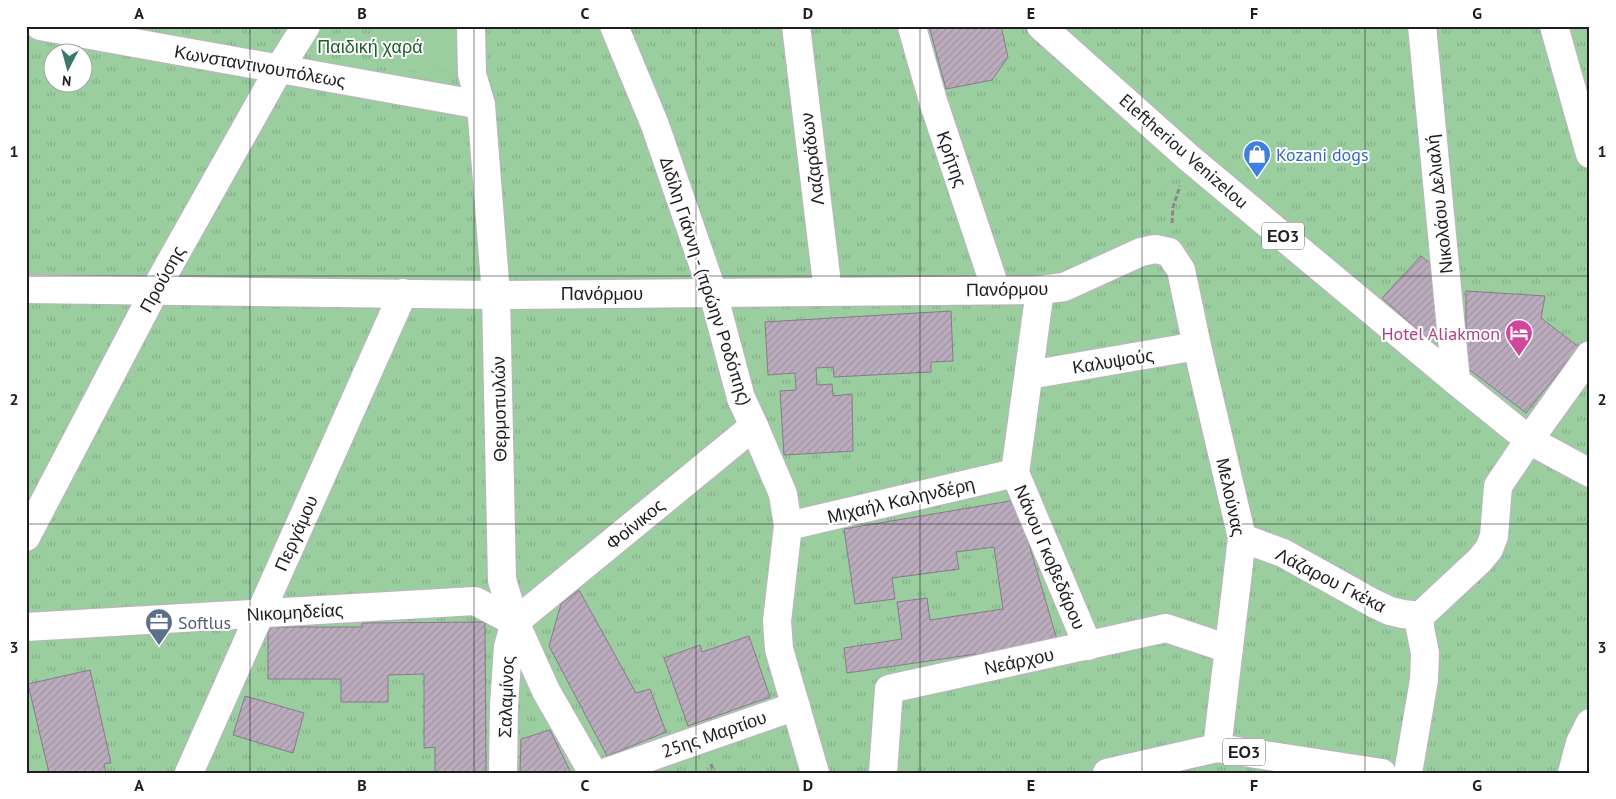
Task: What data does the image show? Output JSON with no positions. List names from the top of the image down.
{
  "streets": {
    "street": [
      "Κωνσταντινουπόλεως",
      "Eleftheriou Venizelou",
      "Λαζαράδων",
      "Κρήτης",
      "Νικολάου Δελιαλή",
      "ΕΟ3",
      "Προύσης",
      "Διδίλη Γιάννη - (πρώην Ροδόπης)",
      "Πανόρμου",
      "Καλυψούς",
      "Θερμοπυλών",
      "Μελούνας",
      "Μιχαήλ Καληνδέρη",
      "Φοίνικος",
      "Περγάμου",
      "Νάνου Γκοβεδάρου",
      "Λάζαρου Γκέκα",
      "Νικομηδείας",
      "Νεάρχου",
      "Σαλαμίνος",
      "25ης Μαρτίου"
    ]
  },
  "crossings": [
    ["Κωνσταντινουπόλεως", "Προύσης"],
    ["Κωνσταντινουπόλεως", "Θερμοπυλών"],
    ["Eleftheriou Venizelou", "Νικολάου Δελιαλή"],
    ["Λαζαράδων", "Πανόρμου"],
    ["Κρήτης", "Πανόρμου"],
    ["ΕΟ3", "Μελούνας"],
    ["Προύσης", "Πανόρμου"],
    ["Διδίλη Γιάννη - (πρώην Ροδόπης)", "Πανόρμου"],
    ["Διδίλη Γιάννη - (πρώην Ροδόπης)", "Μιχαήλ Καληνδέρη"],
    ["Διδίλη Γιάννη - (πρώην Ροδόπης)", "Φοίνικος"],
    ["Διδίλη Γιάννη - (πρώην Ροδόπης)", "25ης Μαρτίου"],
    ["Πανόρμου", "Θερμοπυλών"],
    ["Πανόρμου", "Μελούνας"],
    ["Πανόρμου", "Περγάμου"],
    ["Πανόρμου", "Νάνου Γκοβεδάρου"],
    ["Καλυψούς", "Μελούνας"],
    ["Καλυψούς", "Νάνου Γκοβεδάρου"],
    ["Θερμοπυλών", "Φοίνικος"],
    ["Θερμοπυλών", "Νικομηδείας"],
    ["Θερμοπυλών", "Σαλαμίνος"],
    ["Μελούνας", "Λάζαρου Γκέκα"],
    ["Μελούνας", "Νεάρχου"],
    ["Μιχαήλ Καληνδέρη", "Νάνου Γκοβεδάρου"],
    ["Φοίνικος", "Σαλαμίνος"],
    ["Περγάμου", "Νικομηδείας"],
    ["Νάνου Γκοβεδάρου", "Νεάρχου"]
  ],
  "parks": ["Παιδική χαρά"],
  "places": {
    "shop": ["Kozani dogs"],
    "hotel": ["Hotel Aliakmon"],
    "office": ["Softlus"]
  },
  "north": "bottom",
  "grid": {
    "columns": [
      "A",
      "B",
      "C",
      "D",
      "E",
      "F",
      "G"
    ],
    "rows": ["1", "2", "3"]
  }
}
